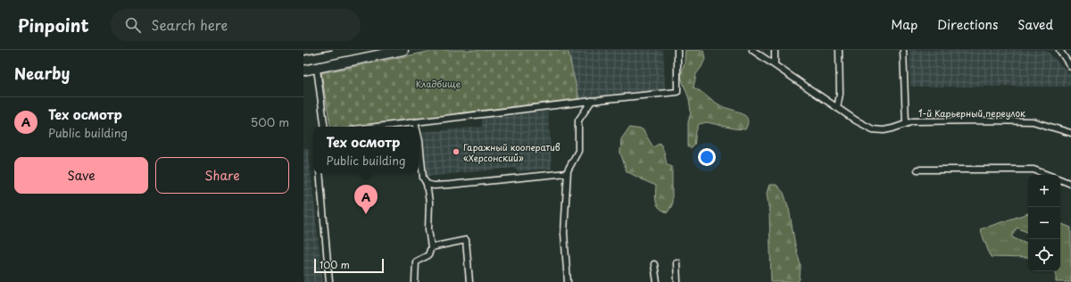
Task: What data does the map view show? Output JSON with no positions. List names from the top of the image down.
{
  "streets": {
    "street": ["1-й Карьерный переулок"]
  },
  "parks": ["Кладбище"],
  "places": ["Гаражный кооператив «Херсонский»"],
  "scale_bar": "100 m",
  "page": {
    "header": "Pinpoint",
    "search": "Search here",
    "nav": ["Map", "Directions", "Saved"],
    "heading": "Nearby",
    "list": [
      {
        "mark": "A",
        "name": "Тех осмотр",
        "note": "Public building",
        "value": "500 m"
      }
    ],
    "popup": ["Тех осмотр", "Public building"],
    "buttons": ["Save", "Share"],
    "map_buttons": ["+", "−"],
    "pins": "A",
    "scale": "100 m"
  }
}
